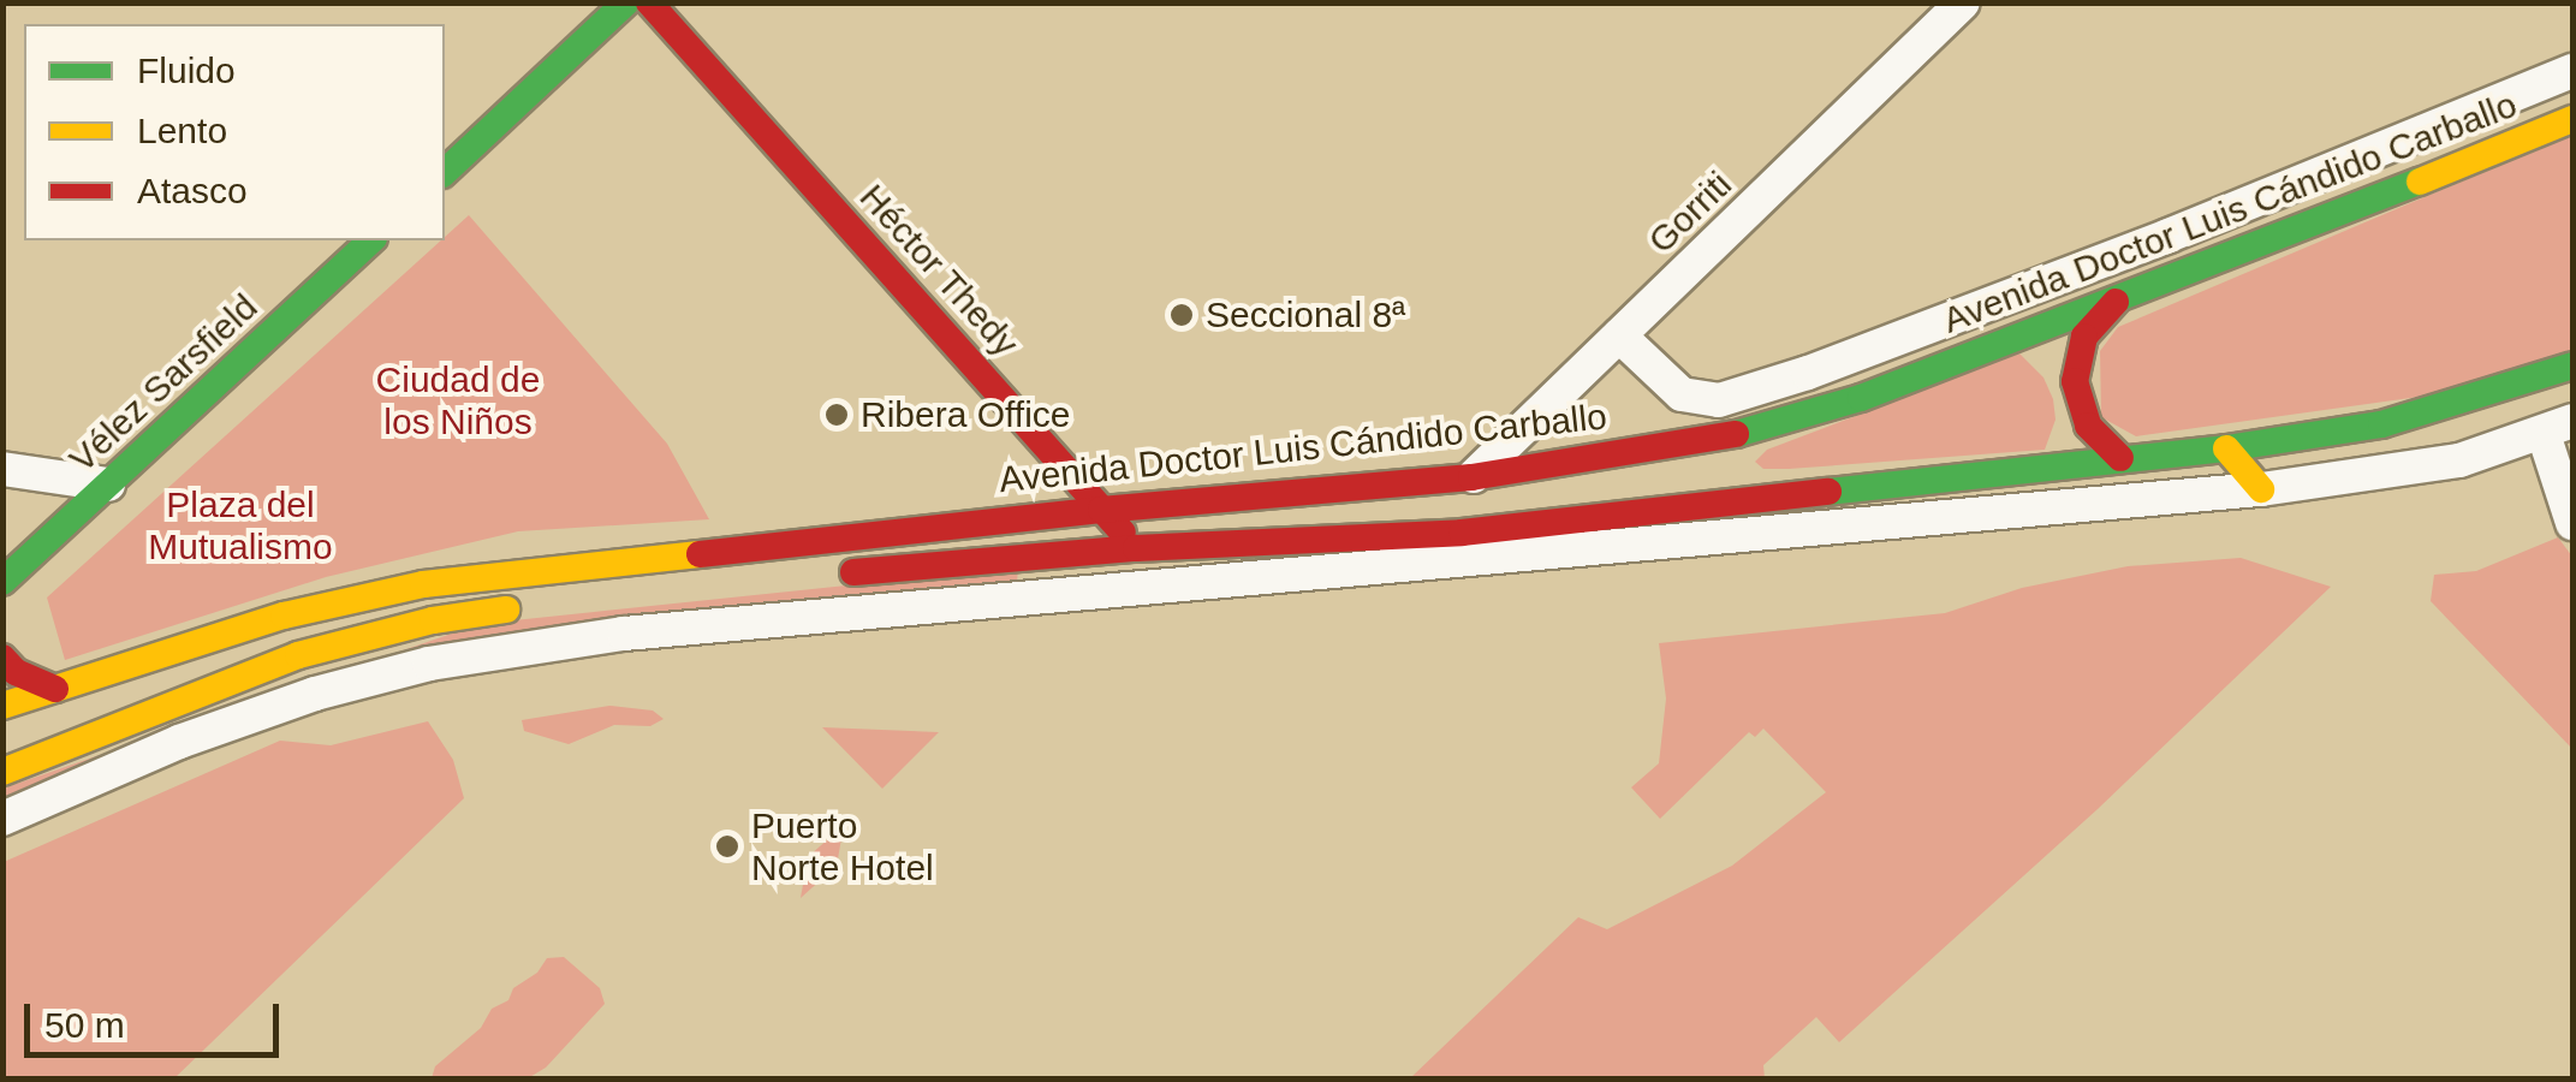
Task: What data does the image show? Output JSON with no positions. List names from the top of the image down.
{
  "streets": {
    "main road": ["Avenida Doctor Luis Cándido Carballo", "Héctor Thedy", "Vélez Sarsfield"],
    "street": ["Gorriti"]
  },
  "crossings": [
    ["Gorriti", "Avenida Doctor Luis Cándido Carballo"],
    ["Avenida Doctor Luis Cándido Carballo", "Héctor Thedy"]
  ],
  "parks": ["Ciudad de los Niños", "Plaza del Mutualismo"],
  "places": ["Seccional 8ª", "Ribera Office", "Puerto Norte Hotel"],
  "legend": ["Fluido", "Lento", "Atasco"],
  "scale_bar": "50 m"
}
